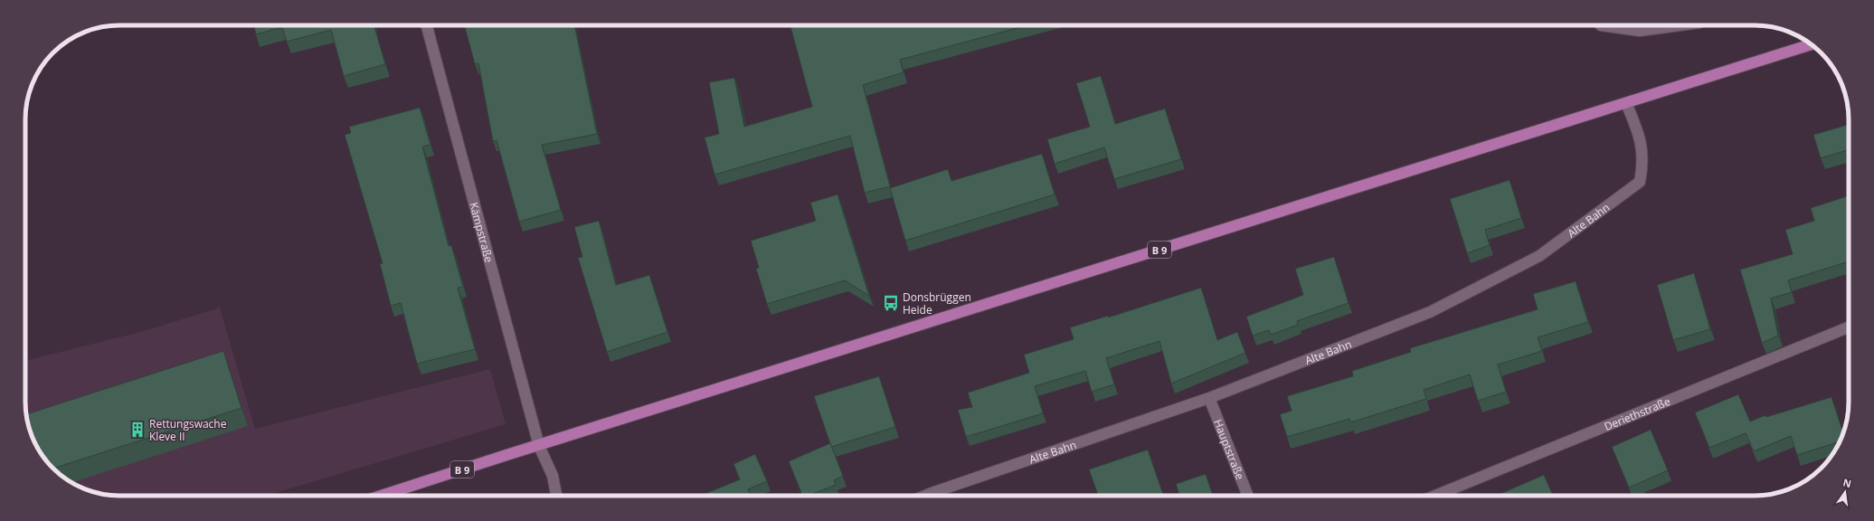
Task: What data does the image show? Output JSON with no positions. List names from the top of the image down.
{
  "streets": {
    "main road": ["B 9"],
    "street": [
      "Alte Bahn",
      "Kämpstraße",
      "Deriethstraße",
      "Hauptstraße"
    ]
  },
  "crossings": [
    ["Alte Bahn", "B 9"],
    ["Alte Bahn", "Hauptstraße"],
    ["Kämpstraße", "B 9"]
  ],
  "places": {
    "bus stop": ["Donsbrüggen Heide"],
    "building": ["Rettungswache Kleve II"]
  },
  "north": "top"
}
